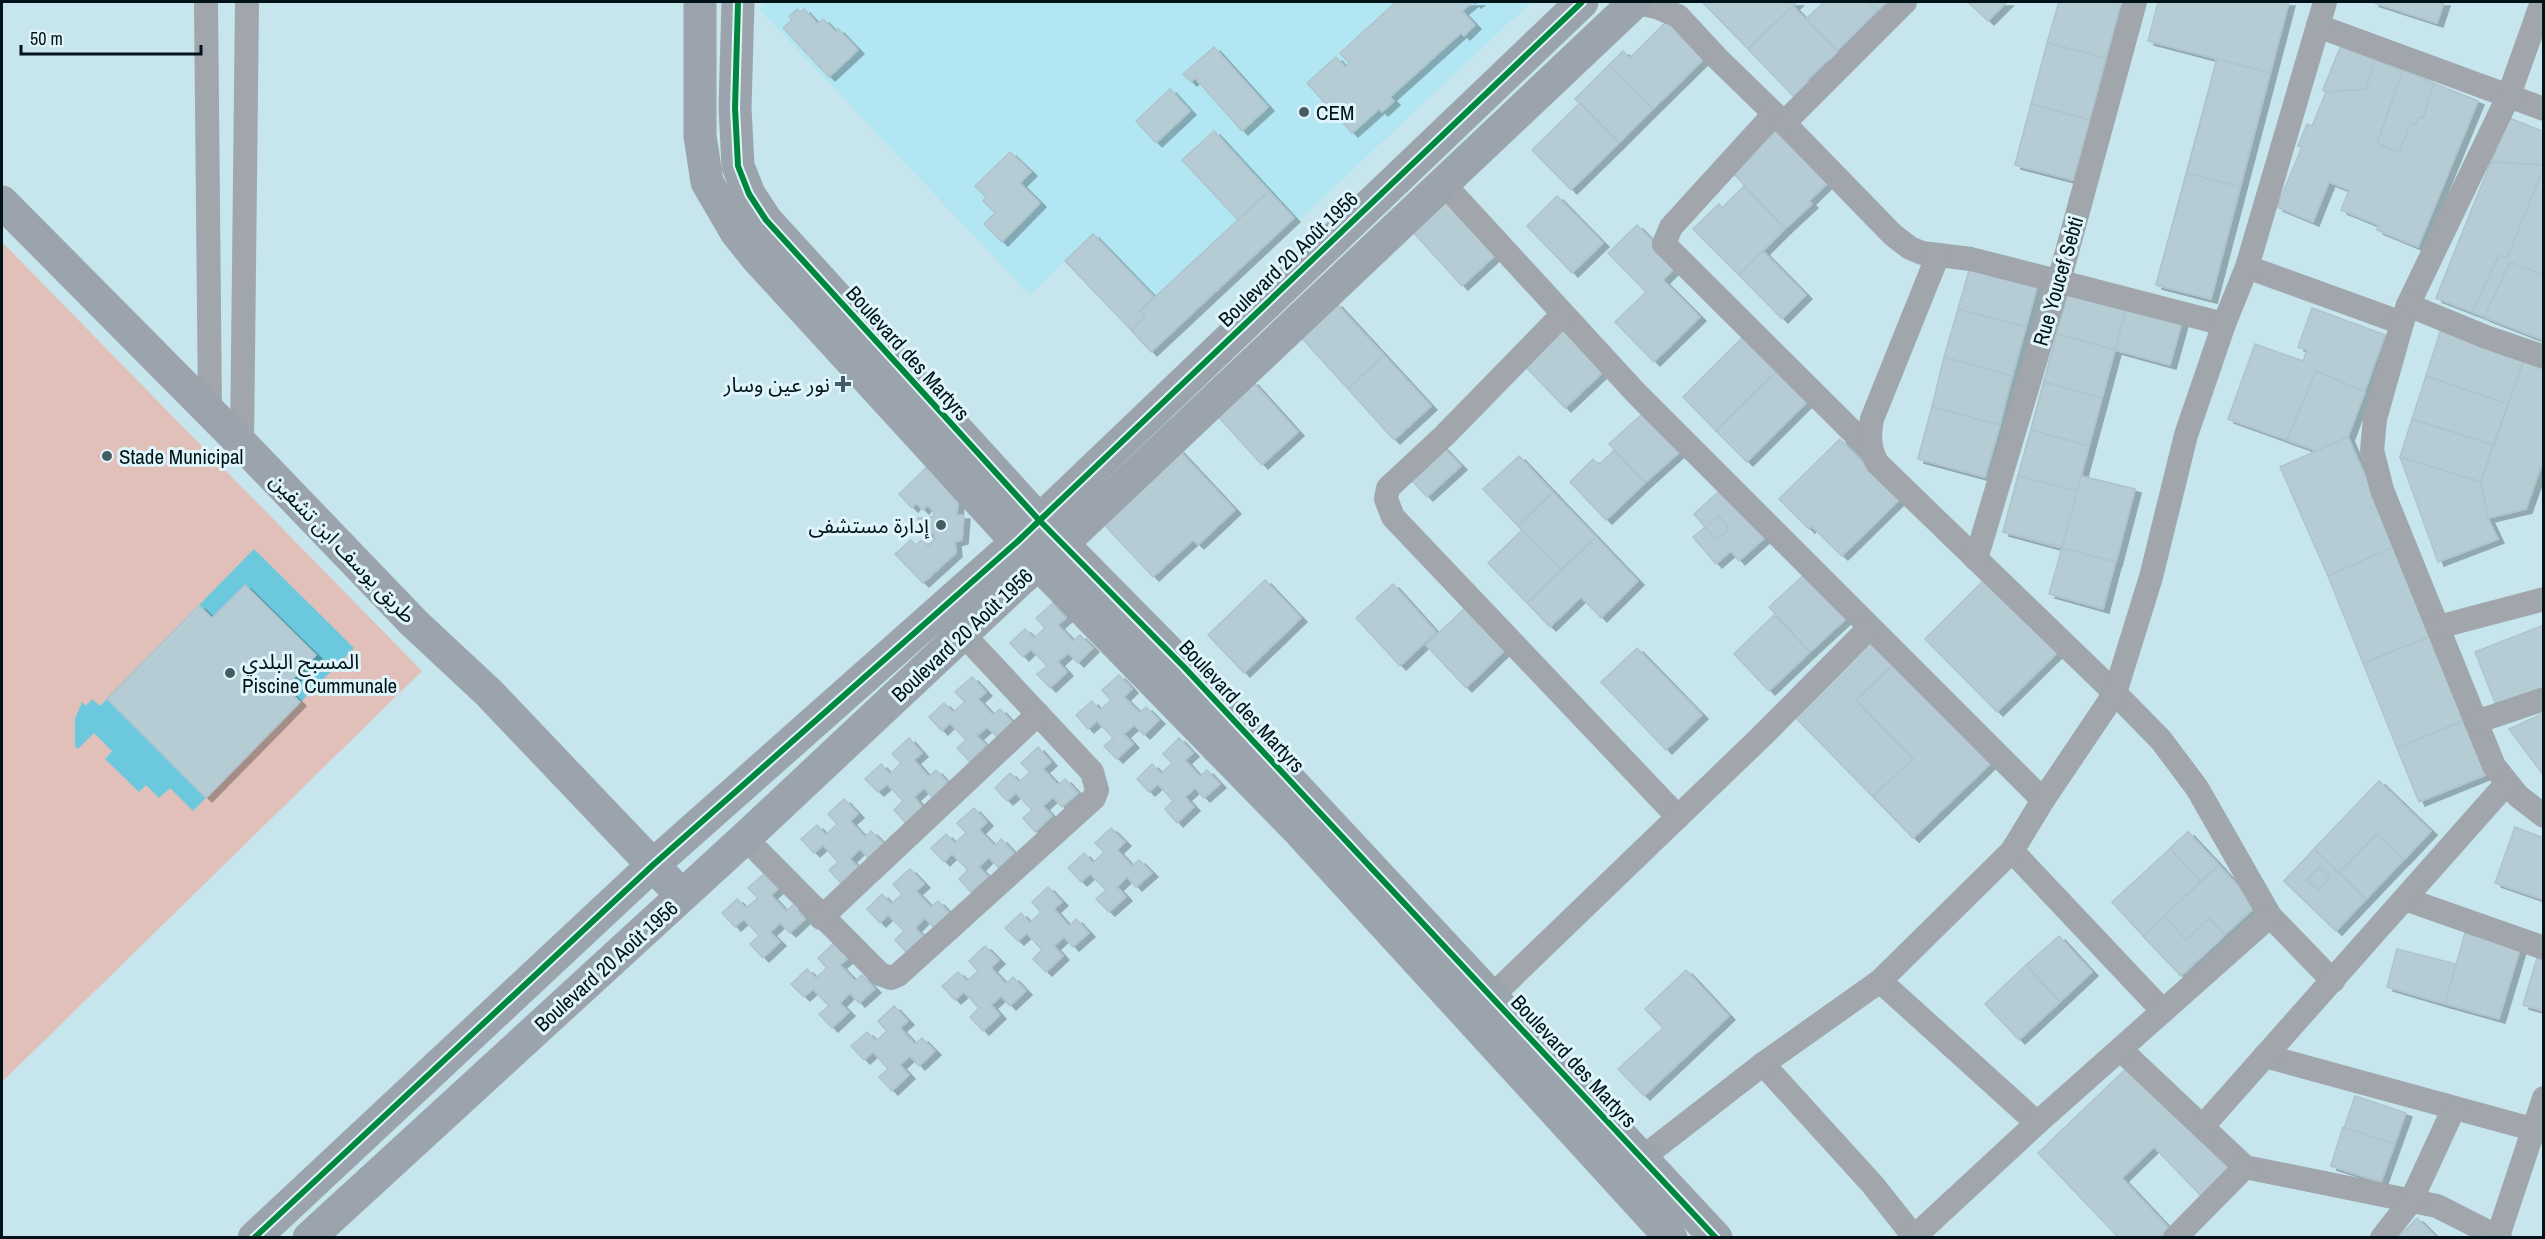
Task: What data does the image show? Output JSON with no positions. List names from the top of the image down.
{
  "streets": {
    "street": [
      "Boulevard 20 Août 1956",
      "Rue Youcef Sebti",
      "Boulevard des Martyrs",
      "طريق يوسف ابن تشفين"
    ]
  },
  "crossings": [
    ["Boulevard 20 Août 1956", "Boulevard des Martyrs"],
    ["Boulevard 20 Août 1956", "طريق يوسف ابن تشفين"]
  ],
  "places": {
    "other": [
      "CEM",
      "Stade Municipal",
      "إدارة مستشفى",
      "المسبح البلدي Piscine Cummunale"
    ],
    "health": ["نور عين وسار"]
  },
  "scale_bar": "50 m"
}
